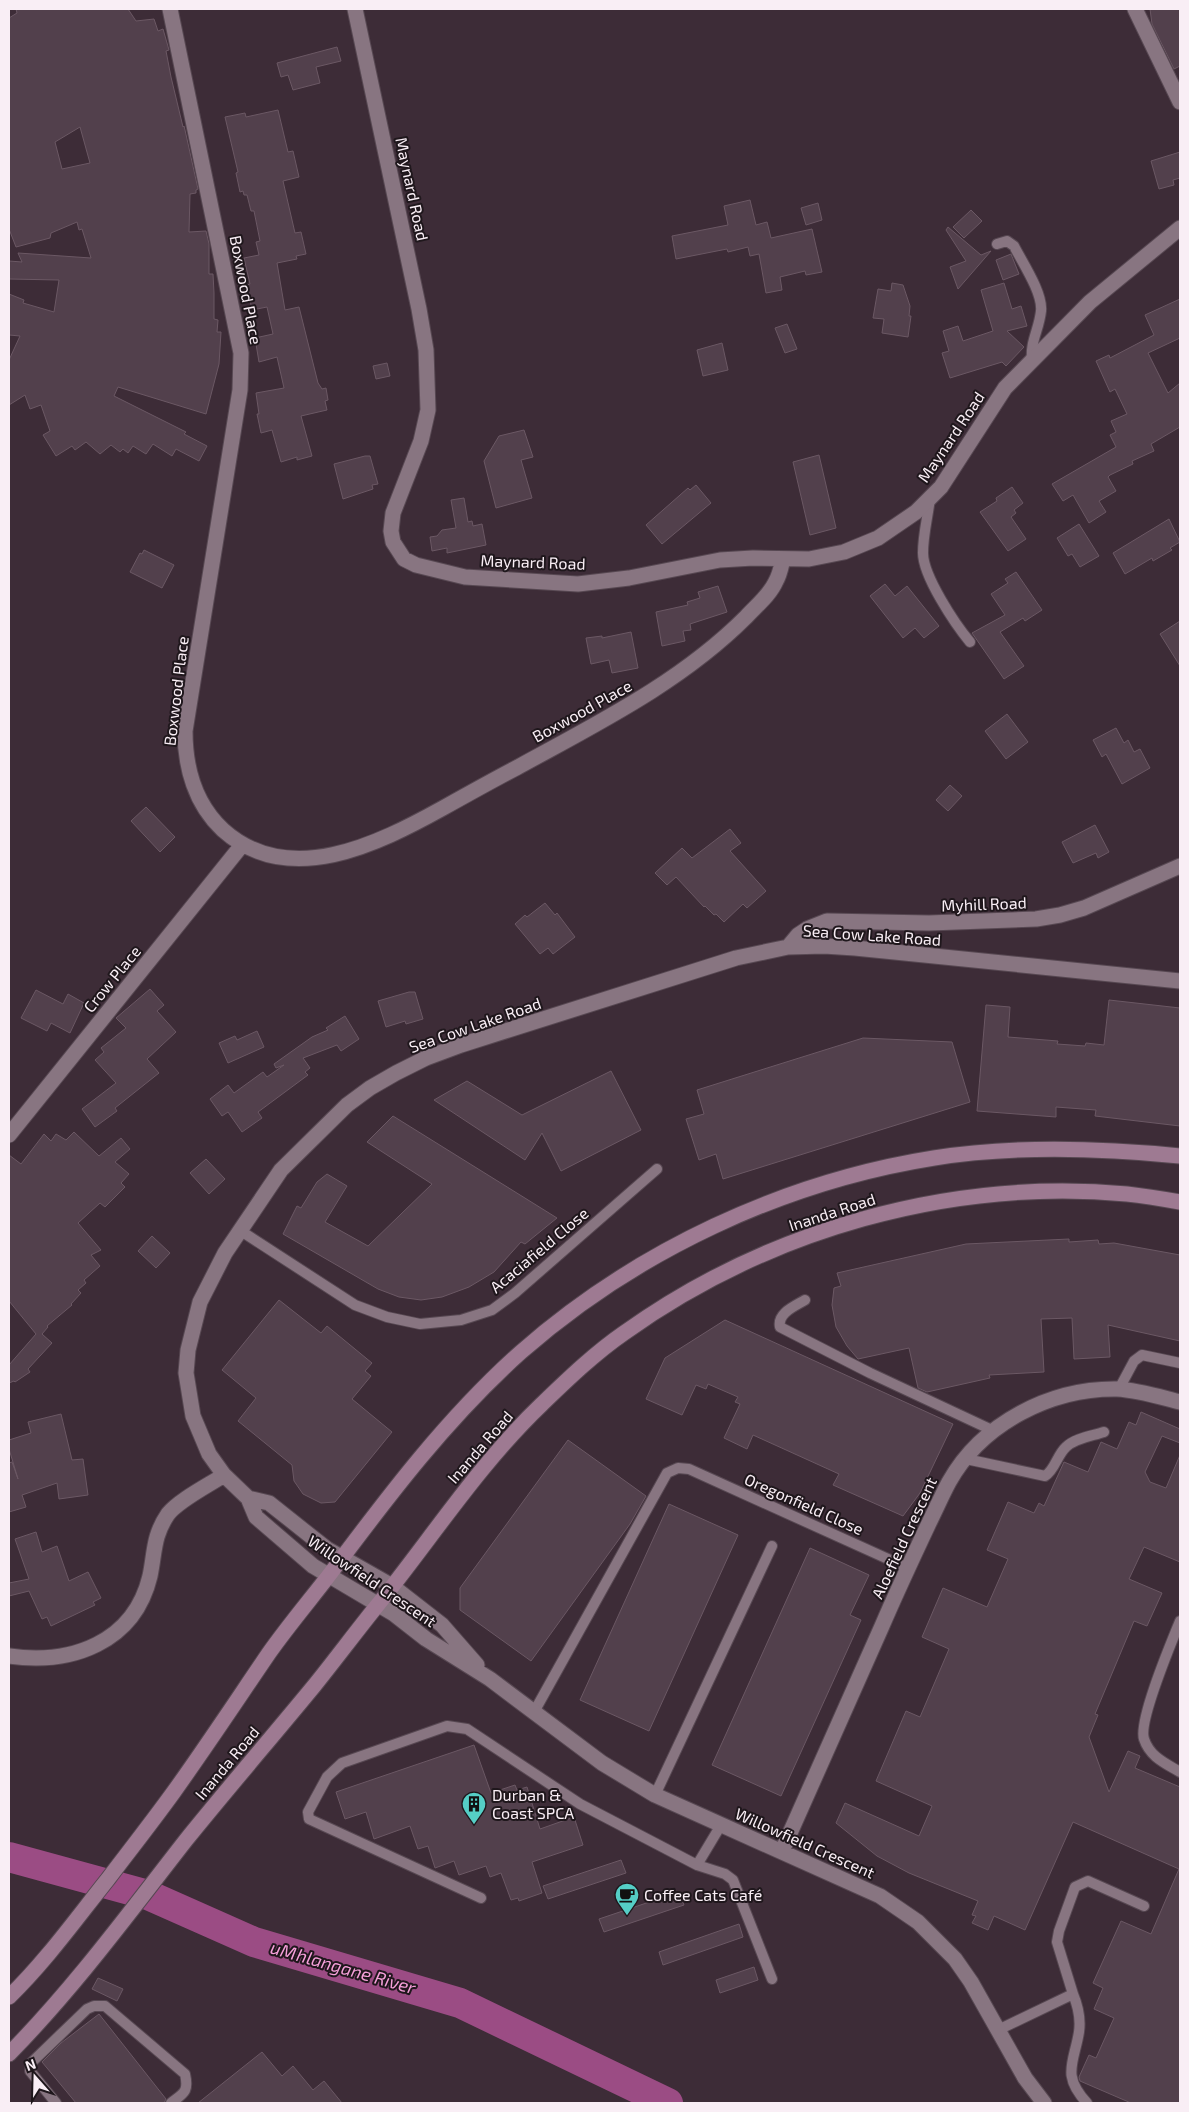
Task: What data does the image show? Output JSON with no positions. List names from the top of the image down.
{
  "streets": {
    "main road": ["Inanda Road"],
    "street": [
      "Maynard Road",
      "Boxwood Place",
      "Myhill Road",
      "Sea Cow Lake Road",
      "Crow Place",
      "Aloefield Crescent",
      "Willowfield Crescent"
    ],
    "lane": ["Acaciafield Close", "Oregonfield Close"]
  },
  "crossings": [
    ["Maynard Road", "Boxwood Place"],
    ["Boxwood Place", "Crow Place"],
    ["Myhill Road", "Sea Cow Lake Road"],
    ["Sea Cow Lake Road", "Acaciafield Close"],
    ["Sea Cow Lake Road", "Willowfield Crescent"],
    ["Inanda Road", "Willowfield Crescent"],
    ["Oregonfield Close", "Aloefield Crescent"],
    ["Oregonfield Close", "Willowfield Crescent"],
    ["Aloefield Crescent", "Willowfield Crescent"]
  ],
  "water": ["uMhlangane River"],
  "places": {
    "building": ["Durban & Coast SPCA"],
    "cafe": ["Coffee Cats Café"]
  },
  "north": "top"
}
